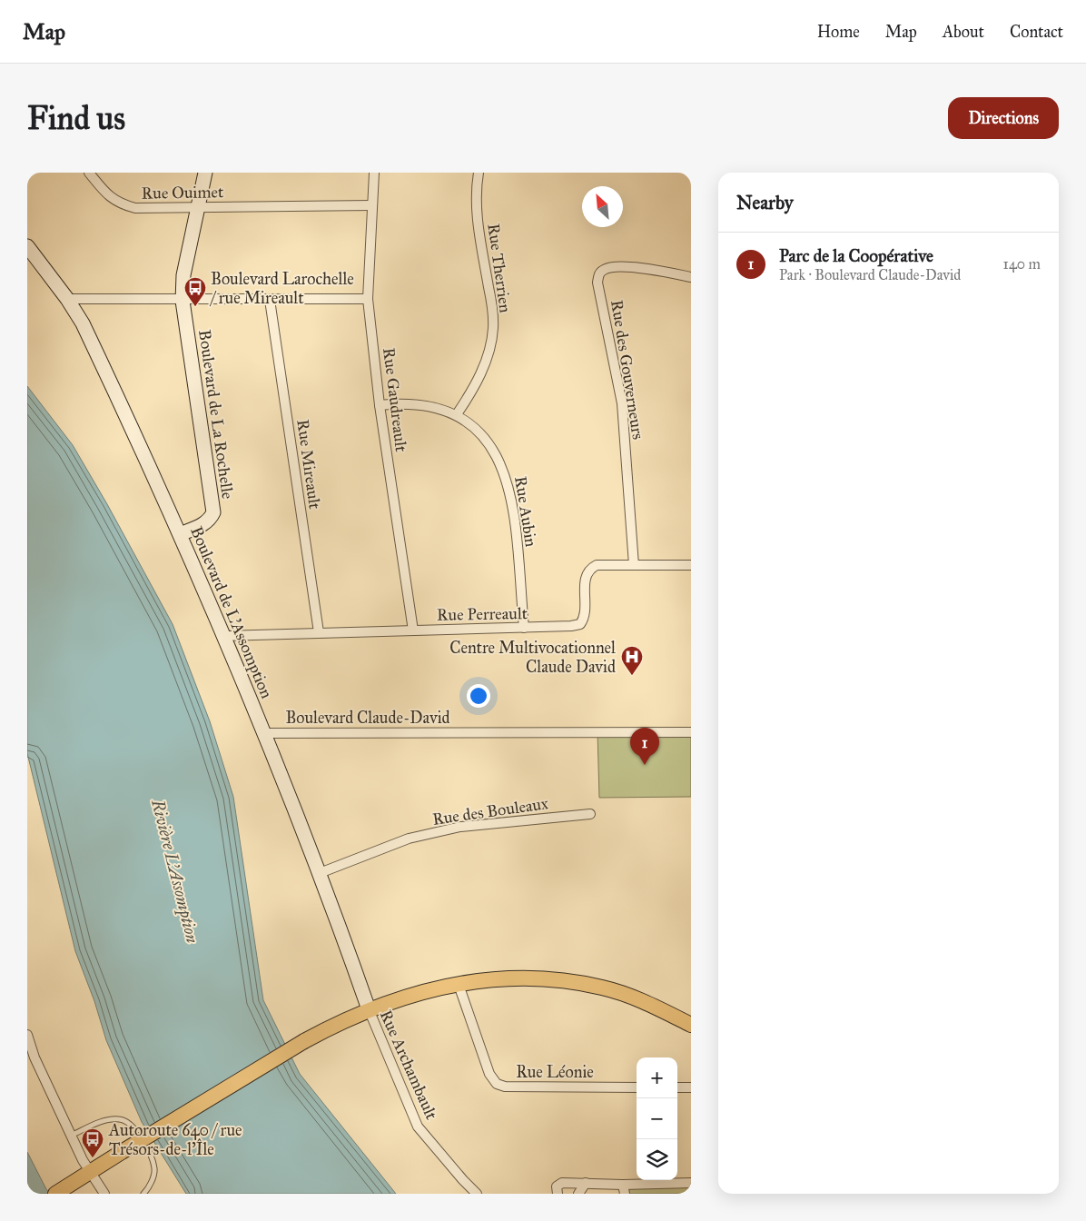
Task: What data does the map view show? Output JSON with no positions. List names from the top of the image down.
{
  "streets": {
    "street": [
      "Rue Ouimet",
      "Rue Therrien",
      "Rue des Gouverneurs",
      "Rue Gaudreault",
      "Boulevard de La Rochelle",
      "Rue Mireault",
      "Rue Aubin",
      "Boulevard de L'Assomption",
      "Rue Perreault",
      "Boulevard Claude-David",
      "Rue des Bouleaux",
      "Rue Archambault",
      "Rue Léonie"
    ]
  },
  "crossings": [
    ["Rue Ouimet", "Rue Gaudreault"],
    ["Rue Ouimet", "Boulevard de La Rochelle"],
    ["Rue Therrien", "Rue Aubin"],
    ["Rue des Gouverneurs", "Rue Perreault"],
    ["Rue Gaudreault", "Rue Aubin"],
    ["Rue Gaudreault", "Rue Perreault"],
    ["Boulevard de La Rochelle", "Boulevard de L'Assomption"],
    ["Rue Mireault", "Rue Perreault"],
    ["Rue Aubin", "Rue Perreault"],
    ["Boulevard de L'Assomption", "Rue Perreault"],
    ["Boulevard de L'Assomption", "Boulevard Claude-David"],
    ["Boulevard de L'Assomption", "Rue des Bouleaux"],
    ["Boulevard de L'Assomption", "Rue Archambault"]
  ],
  "water": ["Rivière L'Assomption"],
  "places": {
    "bus stop": ["Boulevard Larochelle / rue Mireault", "Autoroute 640 / rue Trésors-de-l'Île"],
    "hospital": ["Centre Multivocationnel Claude David"]
  },
  "north": "top left",
  "page": {
    "header": "Map",
    "nav": [
      "Home",
      "Map",
      "About",
      "Contact"
    ],
    "buttons": "Directions",
    "title": "Find us",
    "heading": "Nearby",
    "list": [
      {
        "mark": "1",
        "name": "Parc de la Coopérative",
        "note": "Park · Boulevard Claude-David",
        "value": "140 m"
      }
    ],
    "pins": "1",
    "map_buttons": ["+", "−"]
  }
}
